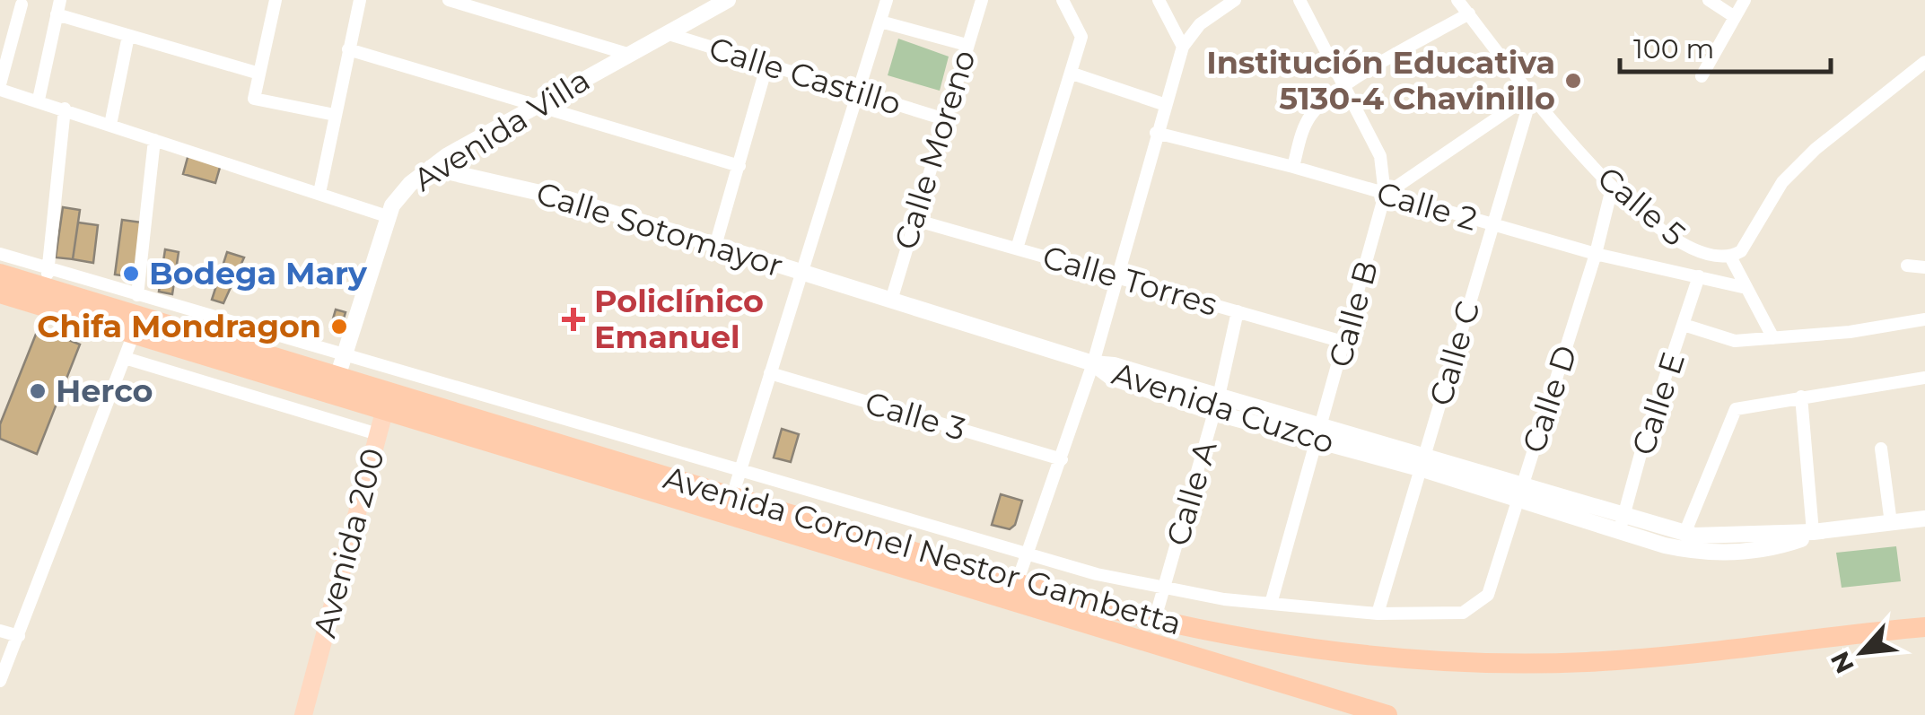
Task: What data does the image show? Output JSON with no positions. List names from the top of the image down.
{
  "streets": {
    "highway": ["Avenida Coronel Nestor Gambetta"],
    "main road": ["Avenida 200"],
    "street": [
      "Calle Castillo",
      "Avenida Villa",
      "Calle Moreno",
      "Calle 2",
      "Calle 5",
      "Calle Sotomayor",
      "Calle Torres",
      "Calle B",
      "Calle C",
      "Calle D",
      "Calle E",
      "Avenida Cuzco",
      "Calle 3",
      "Calle A"
    ]
  },
  "crossings": [
    ["Calle Castillo", "Avenida Villa"],
    ["Calle Castillo", "Calle Moreno"],
    ["Avenida Villa", "Calle Sotomayor"],
    ["Avenida Villa", "Avenida Coronel Nestor Gambetta"],
    ["Calle Moreno", "Calle Sotomayor"],
    ["Calle Moreno", "Calle Torres"],
    ["Calle 2", "Calle B"],
    ["Calle 2", "Calle C"],
    ["Calle 2", "Calle D"],
    ["Calle 2", "Calle E"],
    ["Calle 5", "Calle C"],
    ["Calle 5", "Calle D"],
    ["Calle Sotomayor", "Avenida Cuzco"],
    ["Calle Torres", "Calle B"],
    ["Calle Torres", "Calle A"],
    ["Calle B", "Avenida Cuzco"],
    ["Calle C", "Calle D"],
    ["Calle C", "Avenida Cuzco"],
    ["Calle D", "Avenida Cuzco"],
    ["Calle E", "Avenida Cuzco"],
    ["Avenida Cuzco", "Calle A"],
    ["Calle A", "Avenida Coronel Nestor Gambetta"],
    ["Avenida 200", "Avenida Coronel Nestor Gambetta"]
  ],
  "places": {
    "other": [
      "Institución Educativa 5130-4 Chavinillo",
      "Bodega Mary",
      "Chifa Mondragon",
      "Herco"
    ],
    "health": ["Policlínico Emanuel"]
  },
  "scale_bar": "100 m",
  "north": "bottom left"
}
